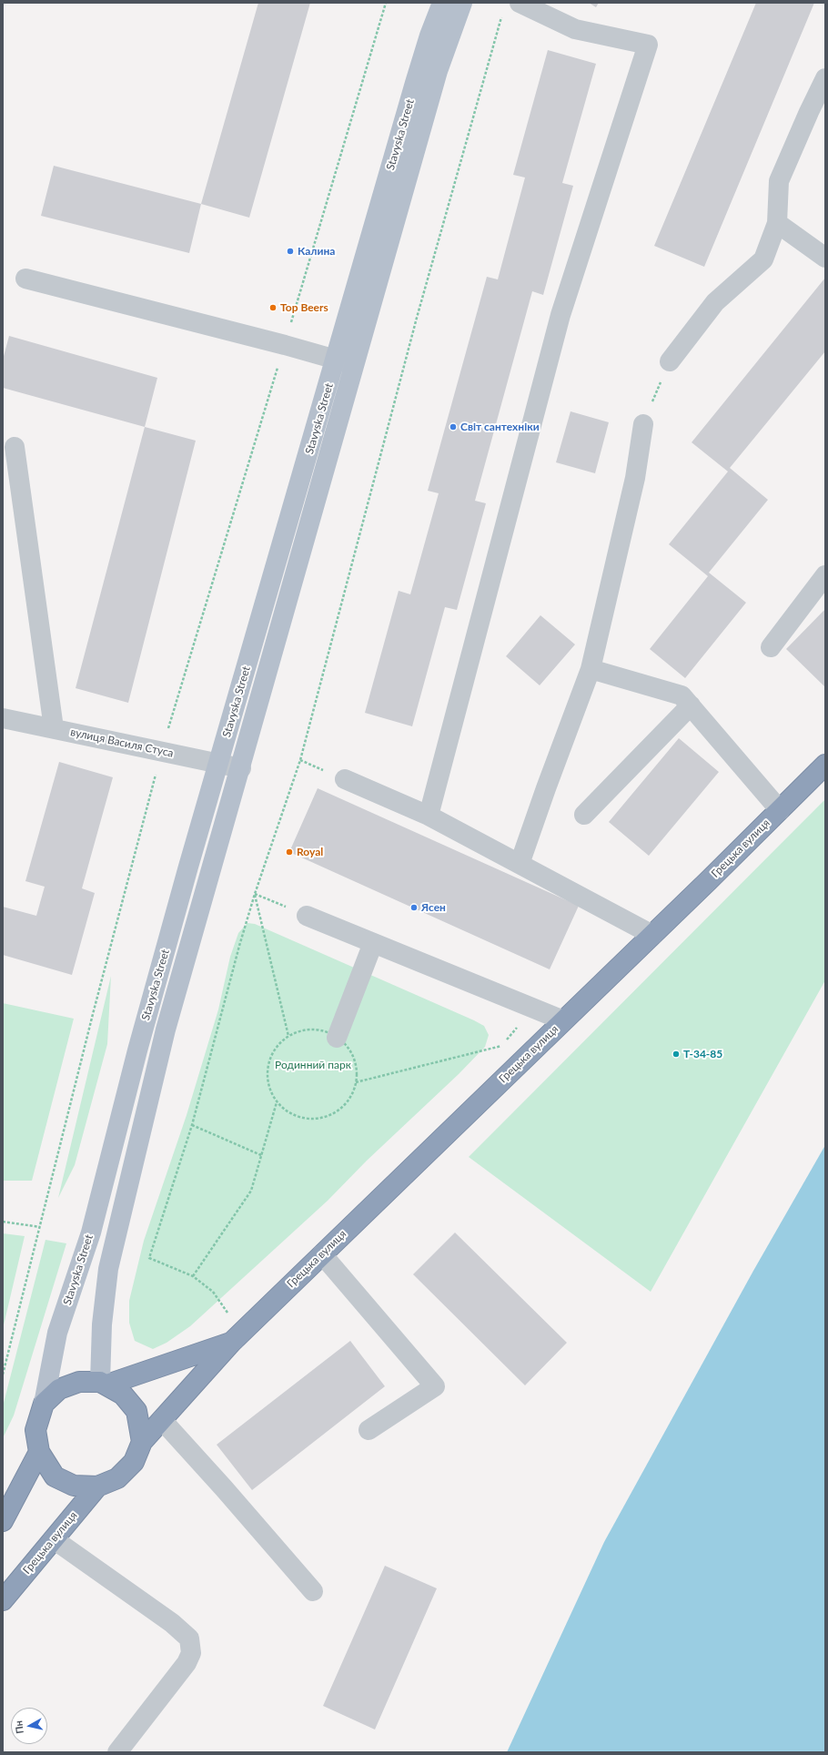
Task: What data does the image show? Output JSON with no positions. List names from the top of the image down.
{
  "streets": {
    "highway": ["Грецька вулиця"],
    "main road": ["Stavyska Street"],
    "street": ["вулиця Василя Стуса"]
  },
  "crossings": [
    ["Stavyska Street", "вулиця Василя Стуса"],
    ["Stavyska Street", "Грецька вулиця"]
  ],
  "parks": ["Родинний парк"],
  "places": [
    "Калина",
    "Top Beers",
    "Світ сантехніки",
    "Royal",
    "Ясен",
    "Т-34-85"
  ],
  "north": "left"
}
